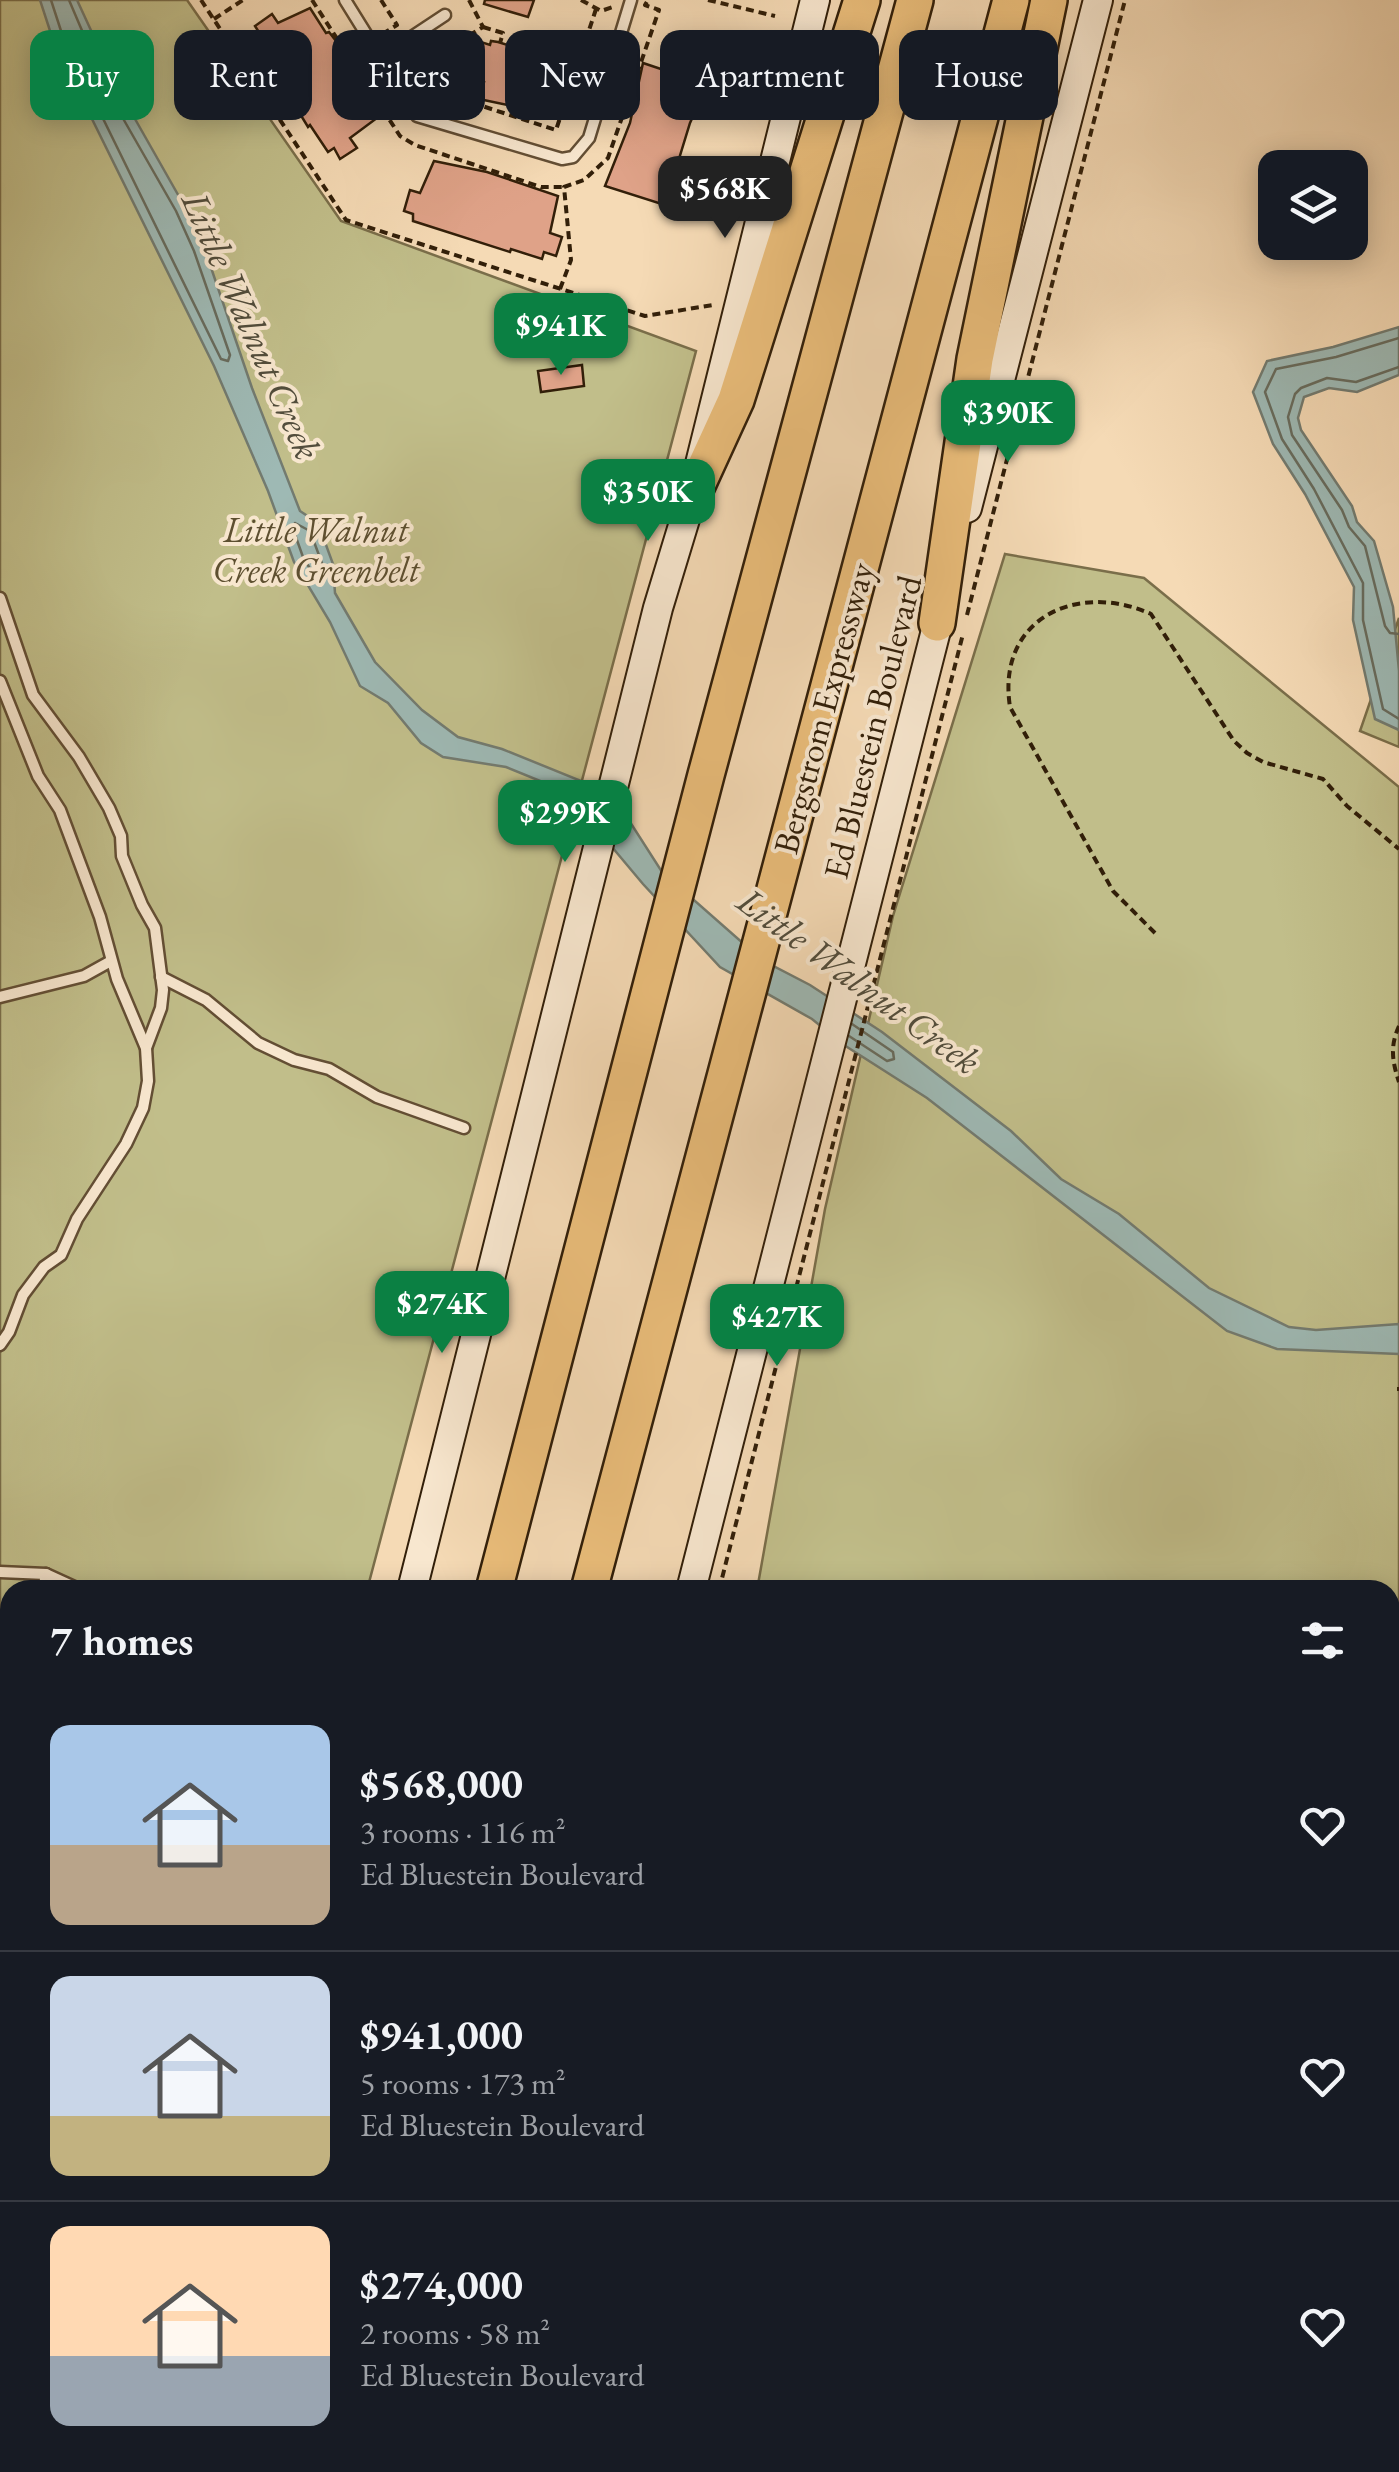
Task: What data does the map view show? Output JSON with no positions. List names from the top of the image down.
{
  "streets": {
    "highway": ["Bergstrom Expressway"],
    "main road": ["Ed Bluestein Boulevard"]
  },
  "water": ["Little Walnut Creek"],
  "parks": ["Little Walnut Creek Greenbelt"],
  "page": {
    "chip": [
      "Buy",
      "Rent",
      "Filters",
      "New",
      "Apartment",
      "House"
    ],
    "price": [
      "$568K",
      "$941K",
      "$390K",
      "$350K",
      "$299K",
      "$274K",
      "$427K"
    ],
    "heading": "7 homes",
    "list": [
      {
        "name": "$568,000",
        "note": "3 rooms · 116 m² · Ed Bluestein Boulevard"
      },
      {
        "name": "$941,000",
        "note": "5 rooms · 173 m² · Ed Bluestein Boulevard"
      },
      {
        "name": "$274,000",
        "note": "2 rooms · 58 m² · Ed Bluestein Boulevard"
      }
    ]
  }
}
